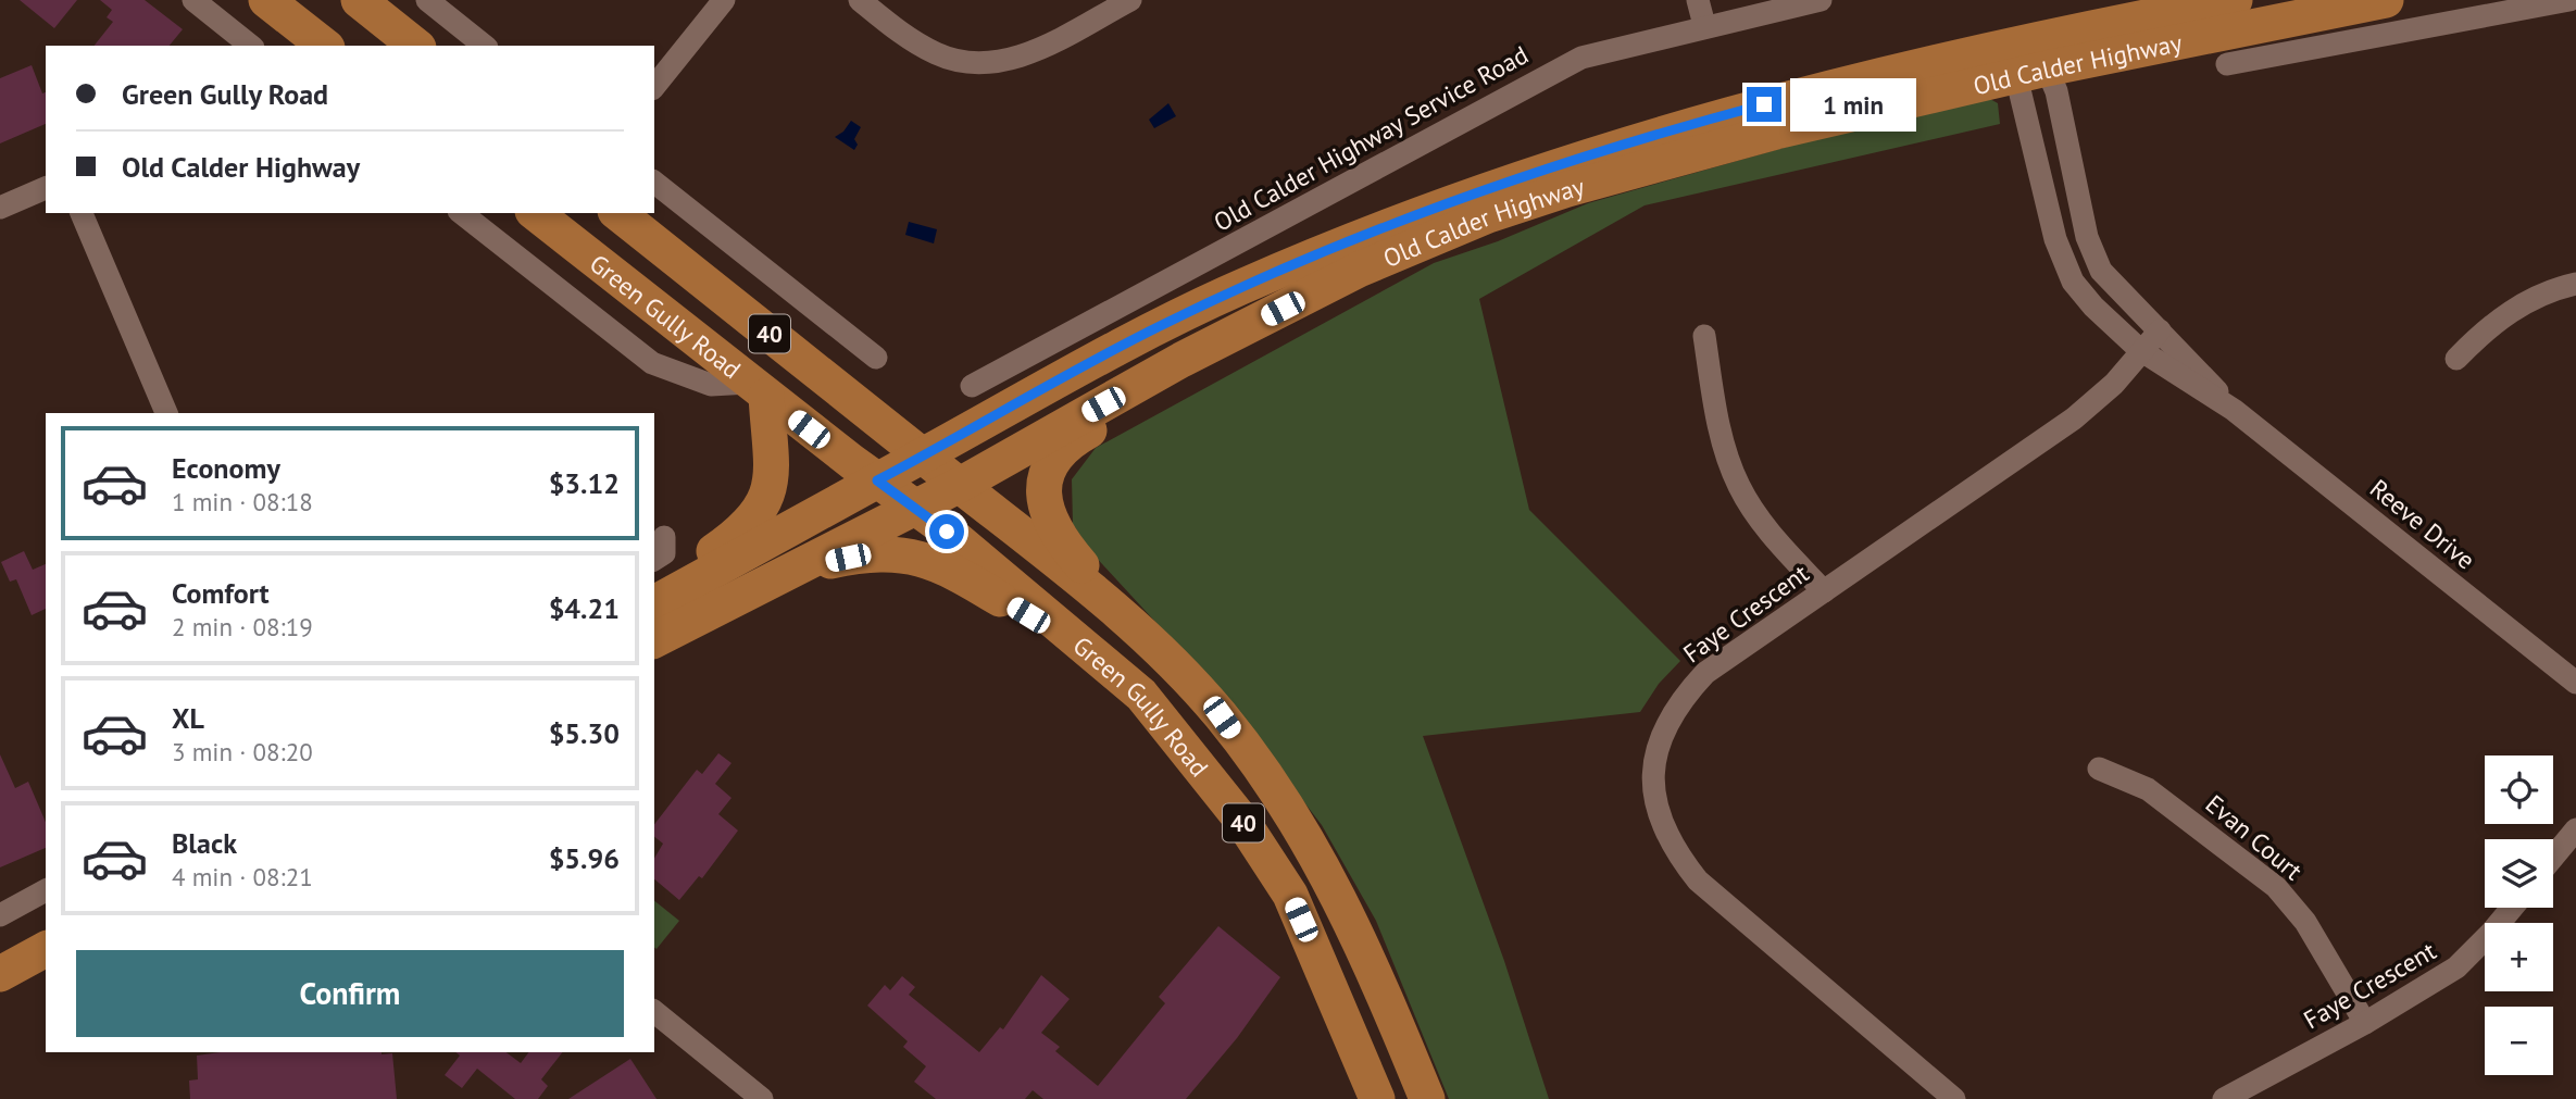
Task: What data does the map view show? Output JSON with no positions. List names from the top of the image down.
{
  "streets": {
    "main road": ["Old Calder Highway", "Green Gully Road", "40"],
    "street": [
      "Old Calder Highway Service Road",
      "Reeve Drive",
      "Faye Crescent",
      "Evan Court"
    ]
  },
  "crossings": [
    ["Old Calder Highway", "Green Gully Road"],
    ["Old Calder Highway", "Reeve Drive"],
    ["Reeve Drive", "Faye Crescent"],
    ["Faye Crescent", "Evan Court"]
  ],
  "page": {
    "banner": ["Green Gully Road", "Old Calder Highway"],
    "bubble": "1 min",
    "list": [
      {
        "name": "Economy",
        "note": "1 min · 08:18",
        "value": "$3.12"
      },
      {
        "name": "Comfort",
        "note": "2 min · 08:19",
        "value": "$4.21"
      },
      {
        "name": "XL",
        "note": "3 min · 08:20",
        "value": "$5.30"
      },
      {
        "name": "Black",
        "note": "4 min · 08:21",
        "value": "$5.96"
      }
    ],
    "map_buttons": ["+", "−"],
    "buttons": "Confirm"
  }
}
